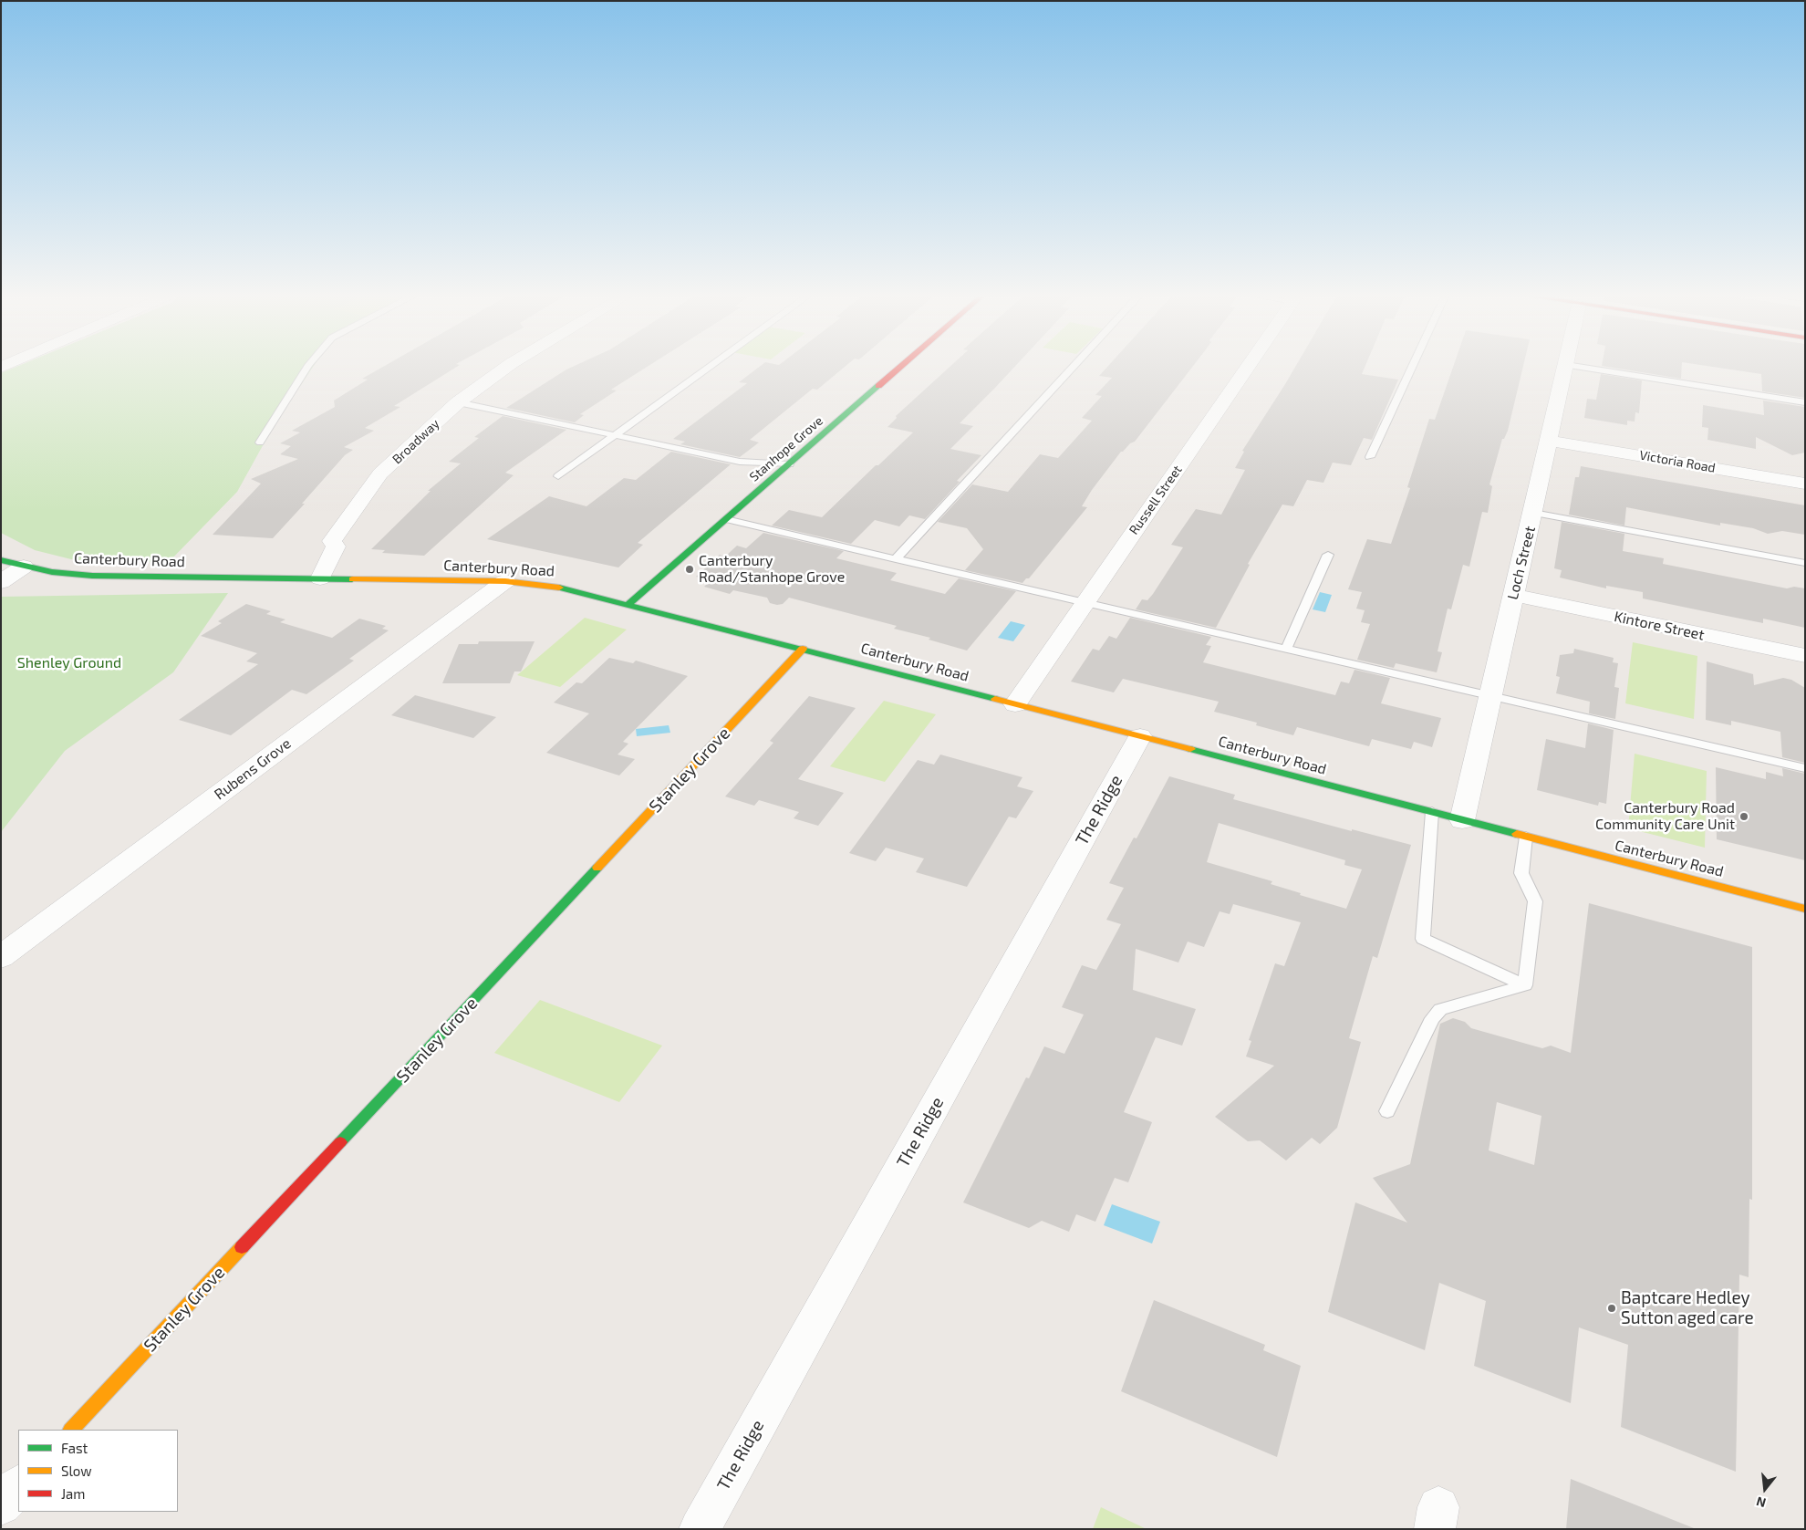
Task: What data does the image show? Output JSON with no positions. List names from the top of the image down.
{
  "streets": {
    "main road": ["Stanhope Grove", "Canterbury Road", "Stanley Grove"],
    "street": [
      "Broadway",
      "Victoria Road",
      "Russell Street",
      "Loch Street",
      "Kintore Street",
      "Rubens Grove",
      "The Ridge"
    ]
  },
  "crossings": [
    ["Broadway", "Canterbury Road"],
    ["Stanhope Grove", "Canterbury Road"],
    ["Victoria Road", "Loch Street"],
    ["Russell Street", "Canterbury Road"],
    ["Canterbury Road", "Loch Street"],
    ["Canterbury Road", "Rubens Grove"],
    ["Canterbury Road", "Stanley Grove"],
    ["Canterbury Road", "The Ridge"],
    ["Loch Street", "Kintore Street"]
  ],
  "parks": ["Shenley Ground"],
  "places": ["Canterbury Road/Stanhope Grove", "Canterbury Road Community Care Unit", "Baptcare Hedley Sutton aged care"],
  "legend": ["Fast", "Slow", "Jam"],
  "north": "bottom"
}
